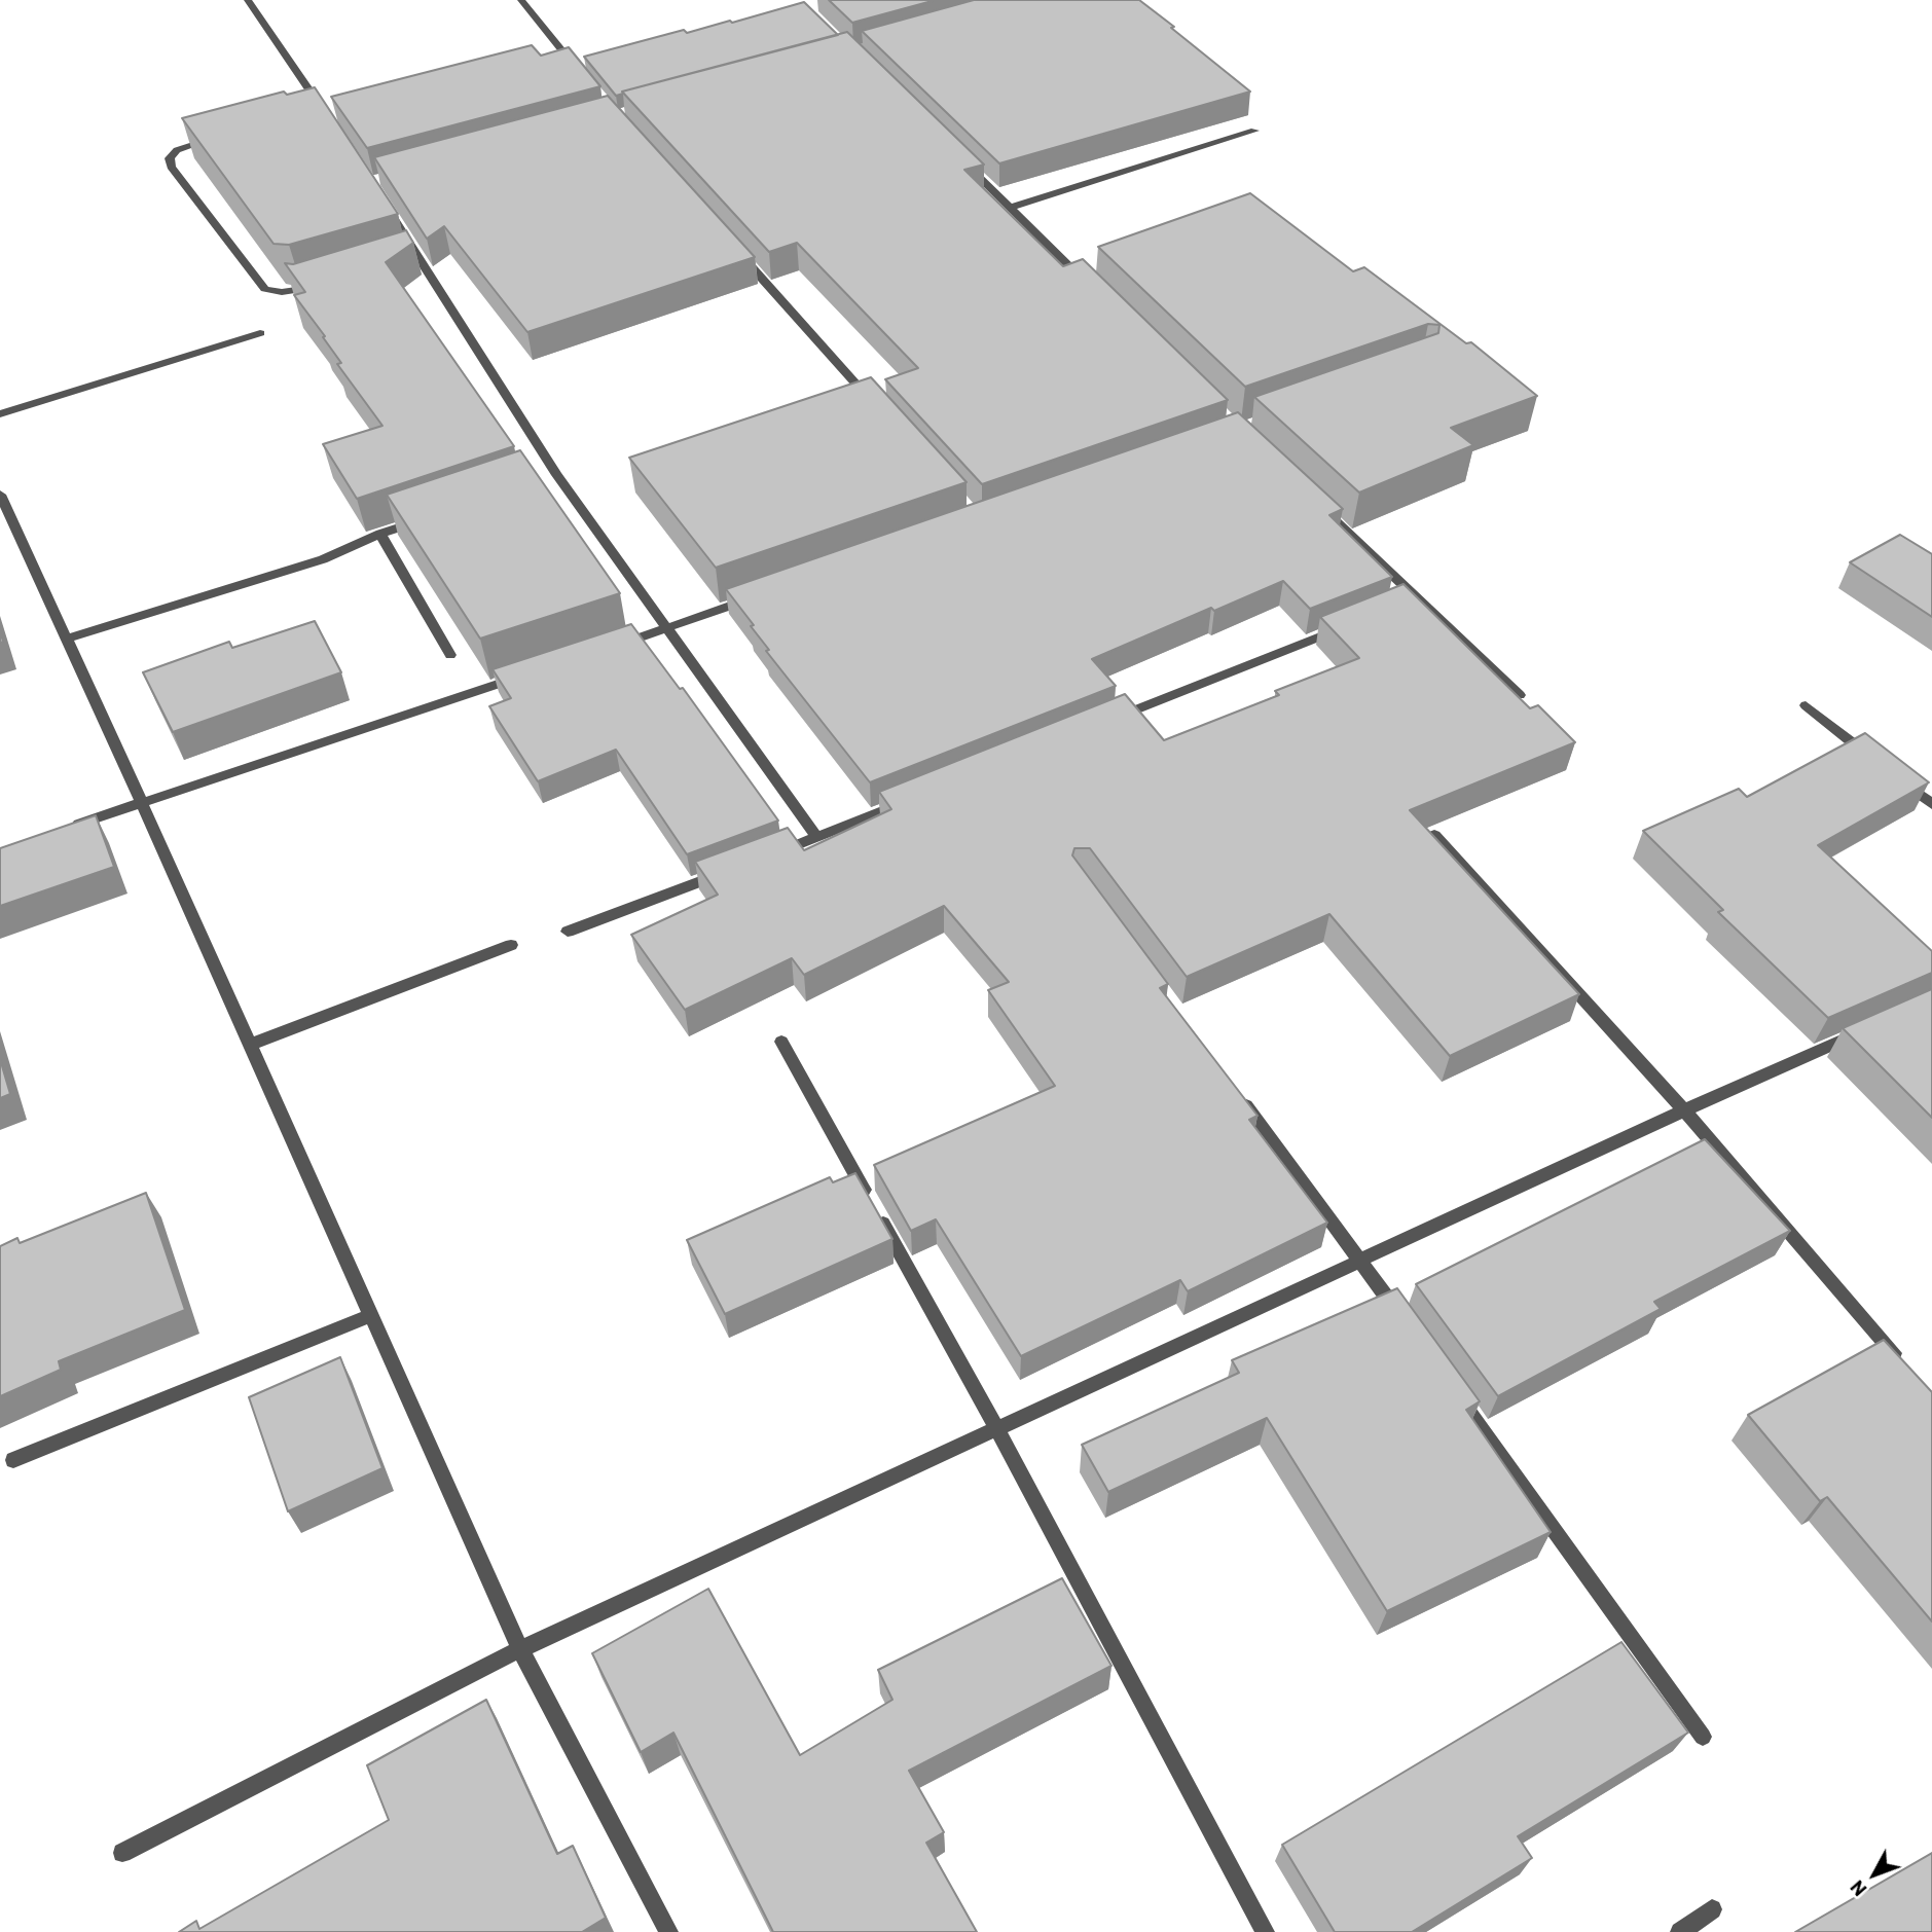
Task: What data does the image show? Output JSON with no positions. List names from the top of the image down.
{
  "north": "bottom left"
}
